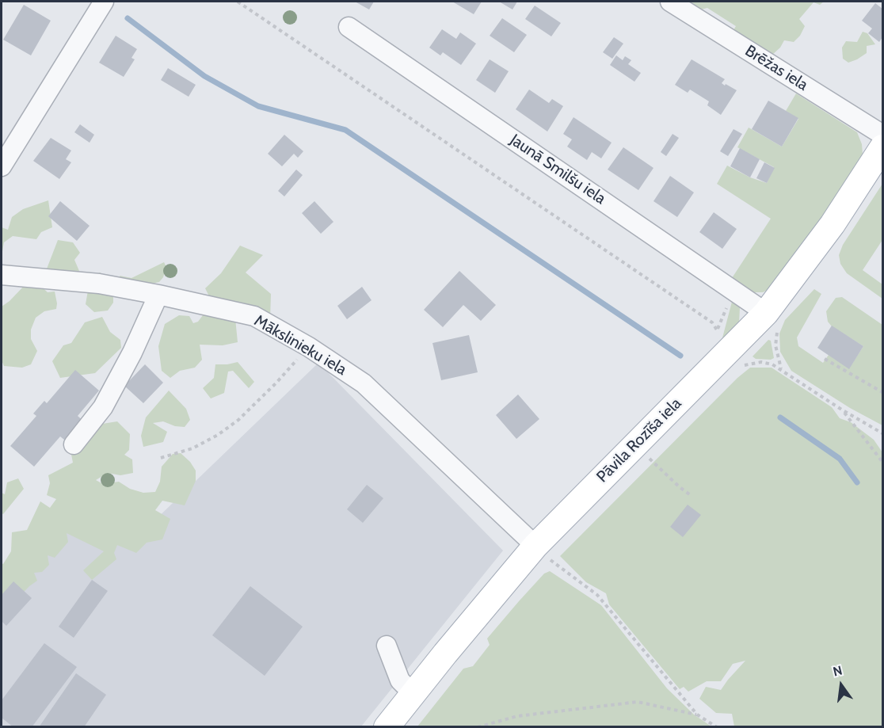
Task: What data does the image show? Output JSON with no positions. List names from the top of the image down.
{
  "streets": {
    "main road": ["Pāvila Rozīša iela"],
    "street": ["Brēžas iela", "Jaunā Smilšu iela", "Mākslinieku iela"]
  },
  "crossings": [
    ["Jaunā Smilšu iela", "Pāvila Rozīša iela"],
    ["Mākslinieku iela", "Pāvila Rozīša iela"]
  ],
  "north": "top"
}
